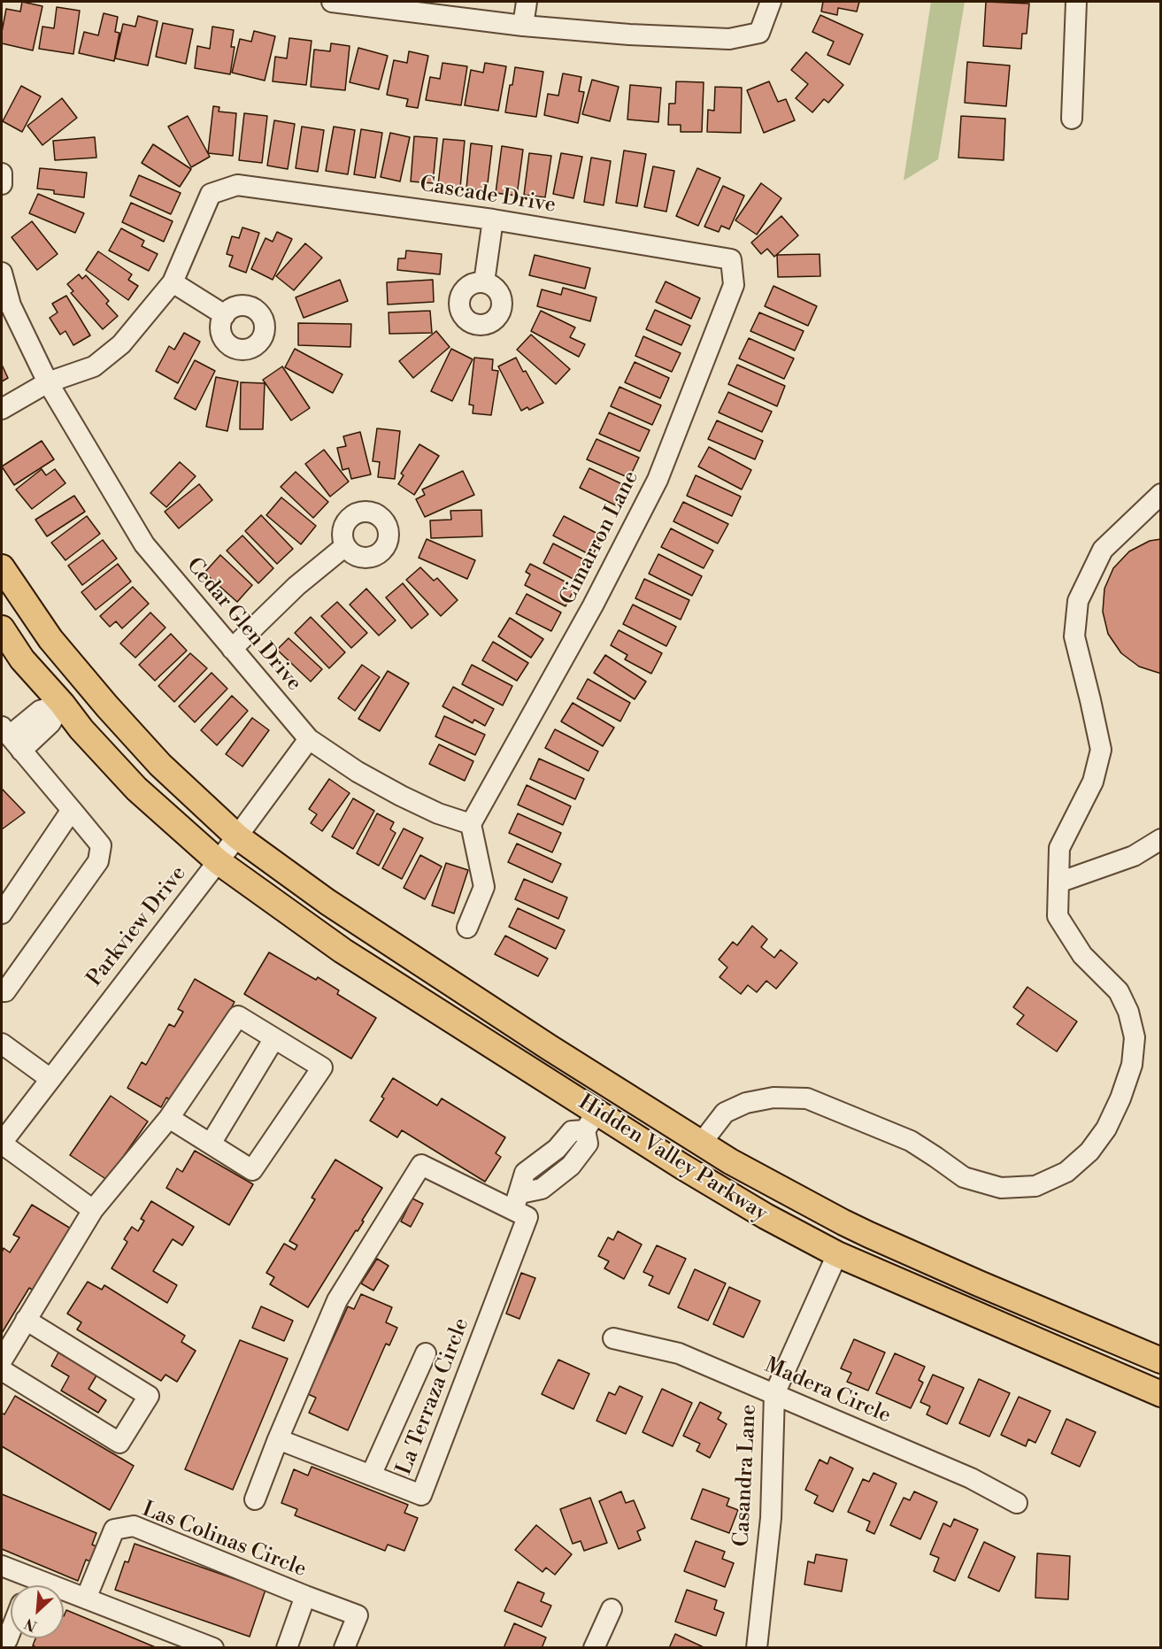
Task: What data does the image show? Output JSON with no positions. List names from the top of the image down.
{
  "streets": {
    "main road": ["Hidden Valley Parkway"],
    "street": [
      "Cascade Drive",
      "Cimarron Lane",
      "Cedar Glen Drive",
      "Parkview Drive",
      "Madera Circle",
      "La Terraza Circle",
      "Casandra Lane",
      "Las Colinas Circle"
    ]
  },
  "crossings": [
    ["Cascade Drive", "Cimarron Lane"],
    ["Cimarron Lane", "Cedar Glen Drive"],
    ["Cedar Glen Drive", "Parkview Drive"],
    ["Parkview Drive", "Hidden Valley Parkway"],
    ["Hidden Valley Parkway", "Casandra Lane"],
    ["Madera Circle", "Casandra Lane"]
  ],
  "north": "bottom left"
}
